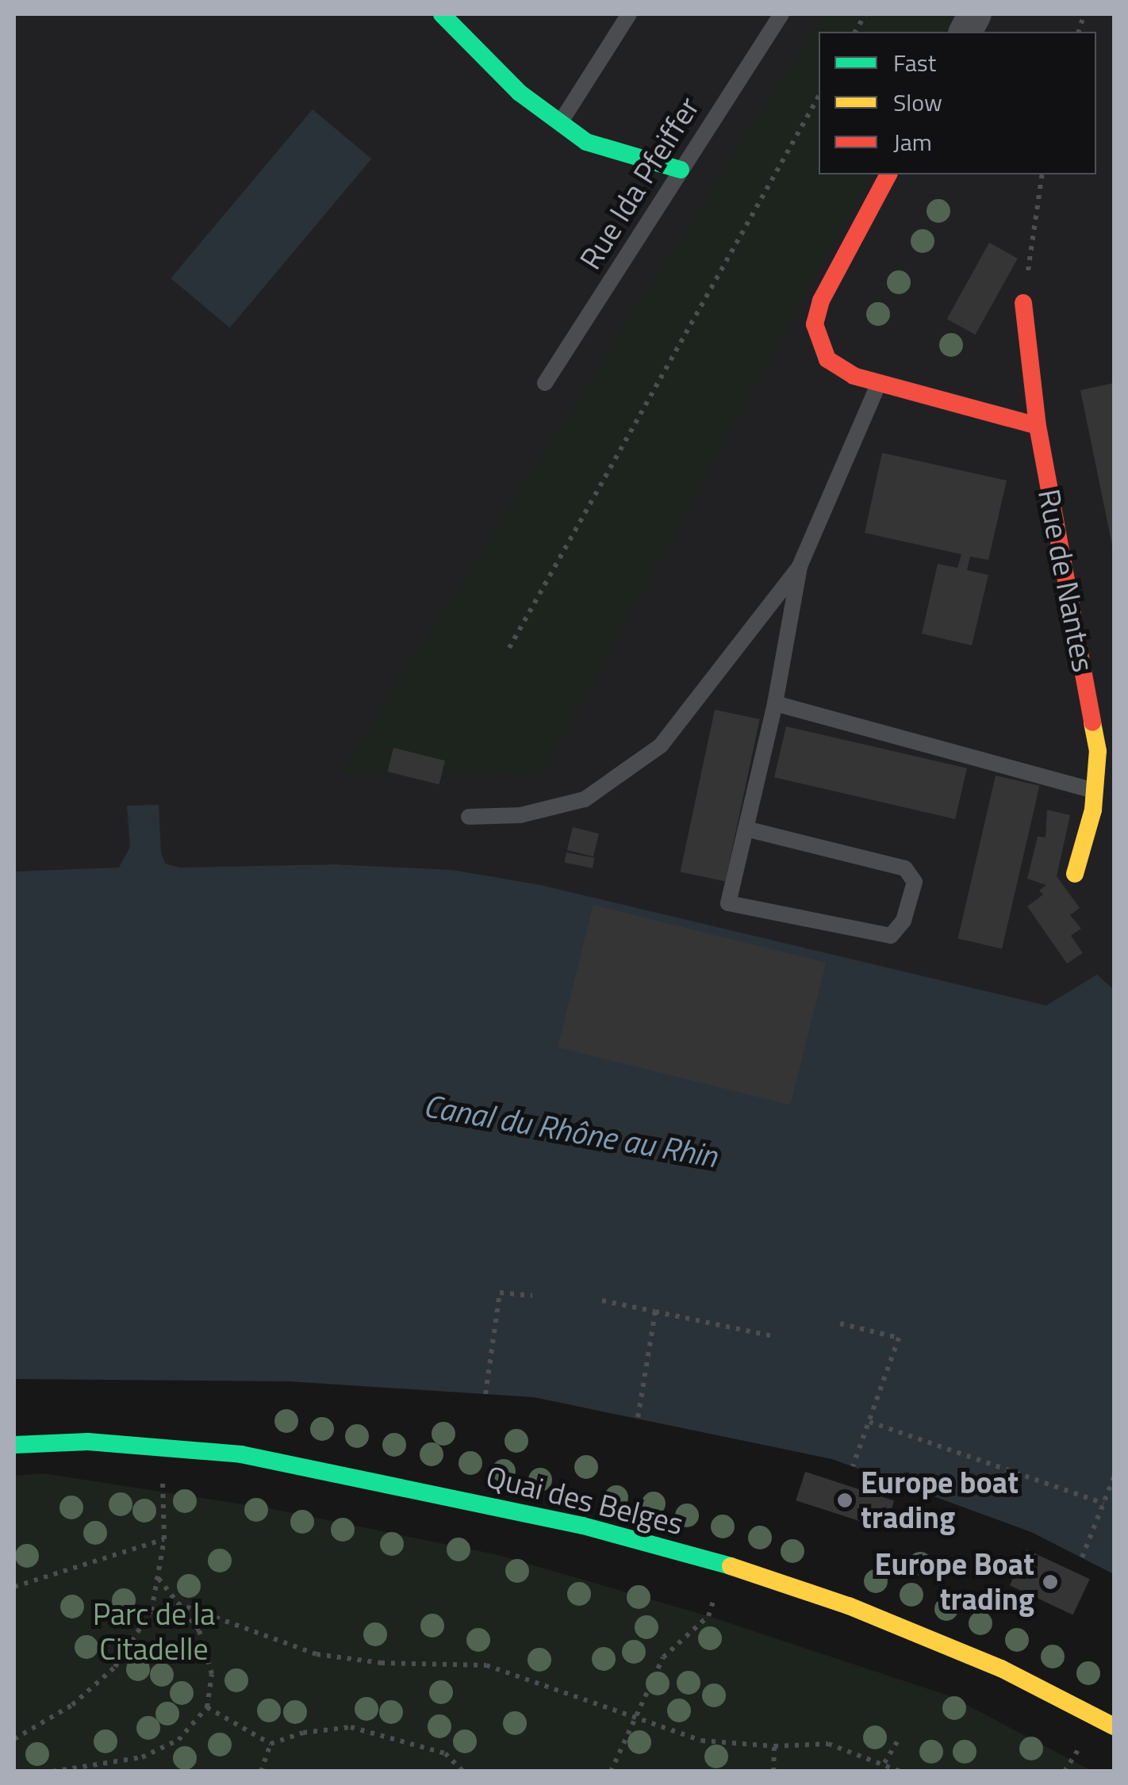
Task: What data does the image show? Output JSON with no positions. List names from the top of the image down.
{
  "streets": {
    "street": ["Rue de Nantes", "Quai des Belges"],
    "lane": ["Rue Ida Pfeiffer"]
  },
  "water": ["Canal du Rhône au Rhin"],
  "parks": ["Parc de la Citadelle"],
  "places": ["Europe boat trading", "Europe Boat trading"],
  "legend": ["Fast", "Slow", "Jam"]
}
